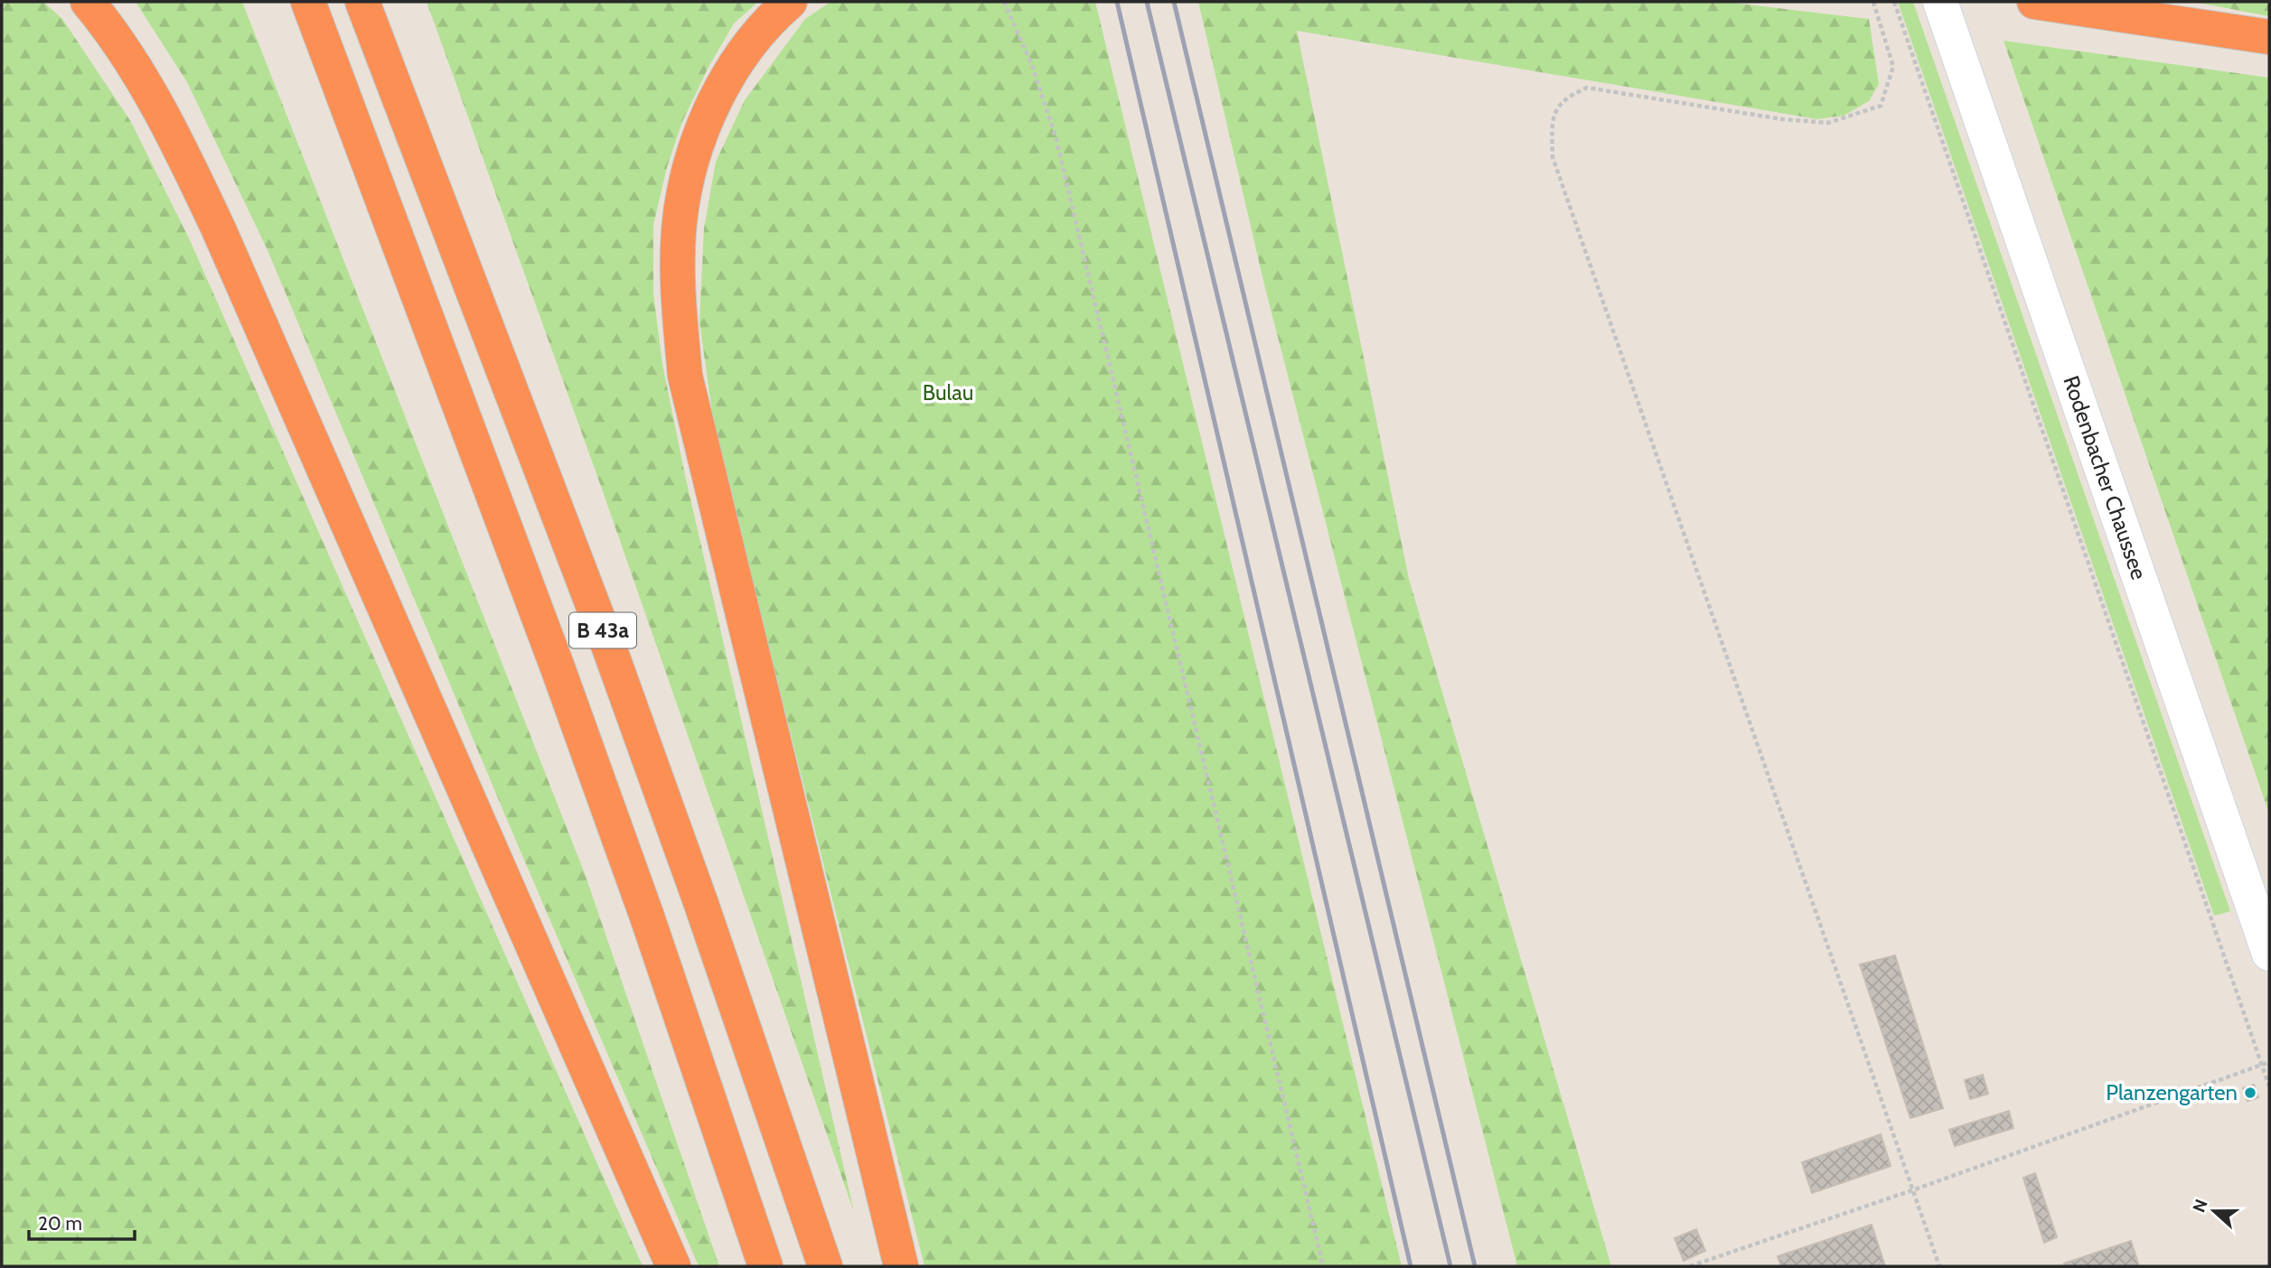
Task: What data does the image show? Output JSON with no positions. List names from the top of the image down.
{
  "streets": {
    "highway": ["B 43a"],
    "main road": ["Rodenbacher Chaussee"]
  },
  "parks": ["Bulau"],
  "places": ["Planzengarten"],
  "scale_bar": "20 m",
  "north": "left"
}
